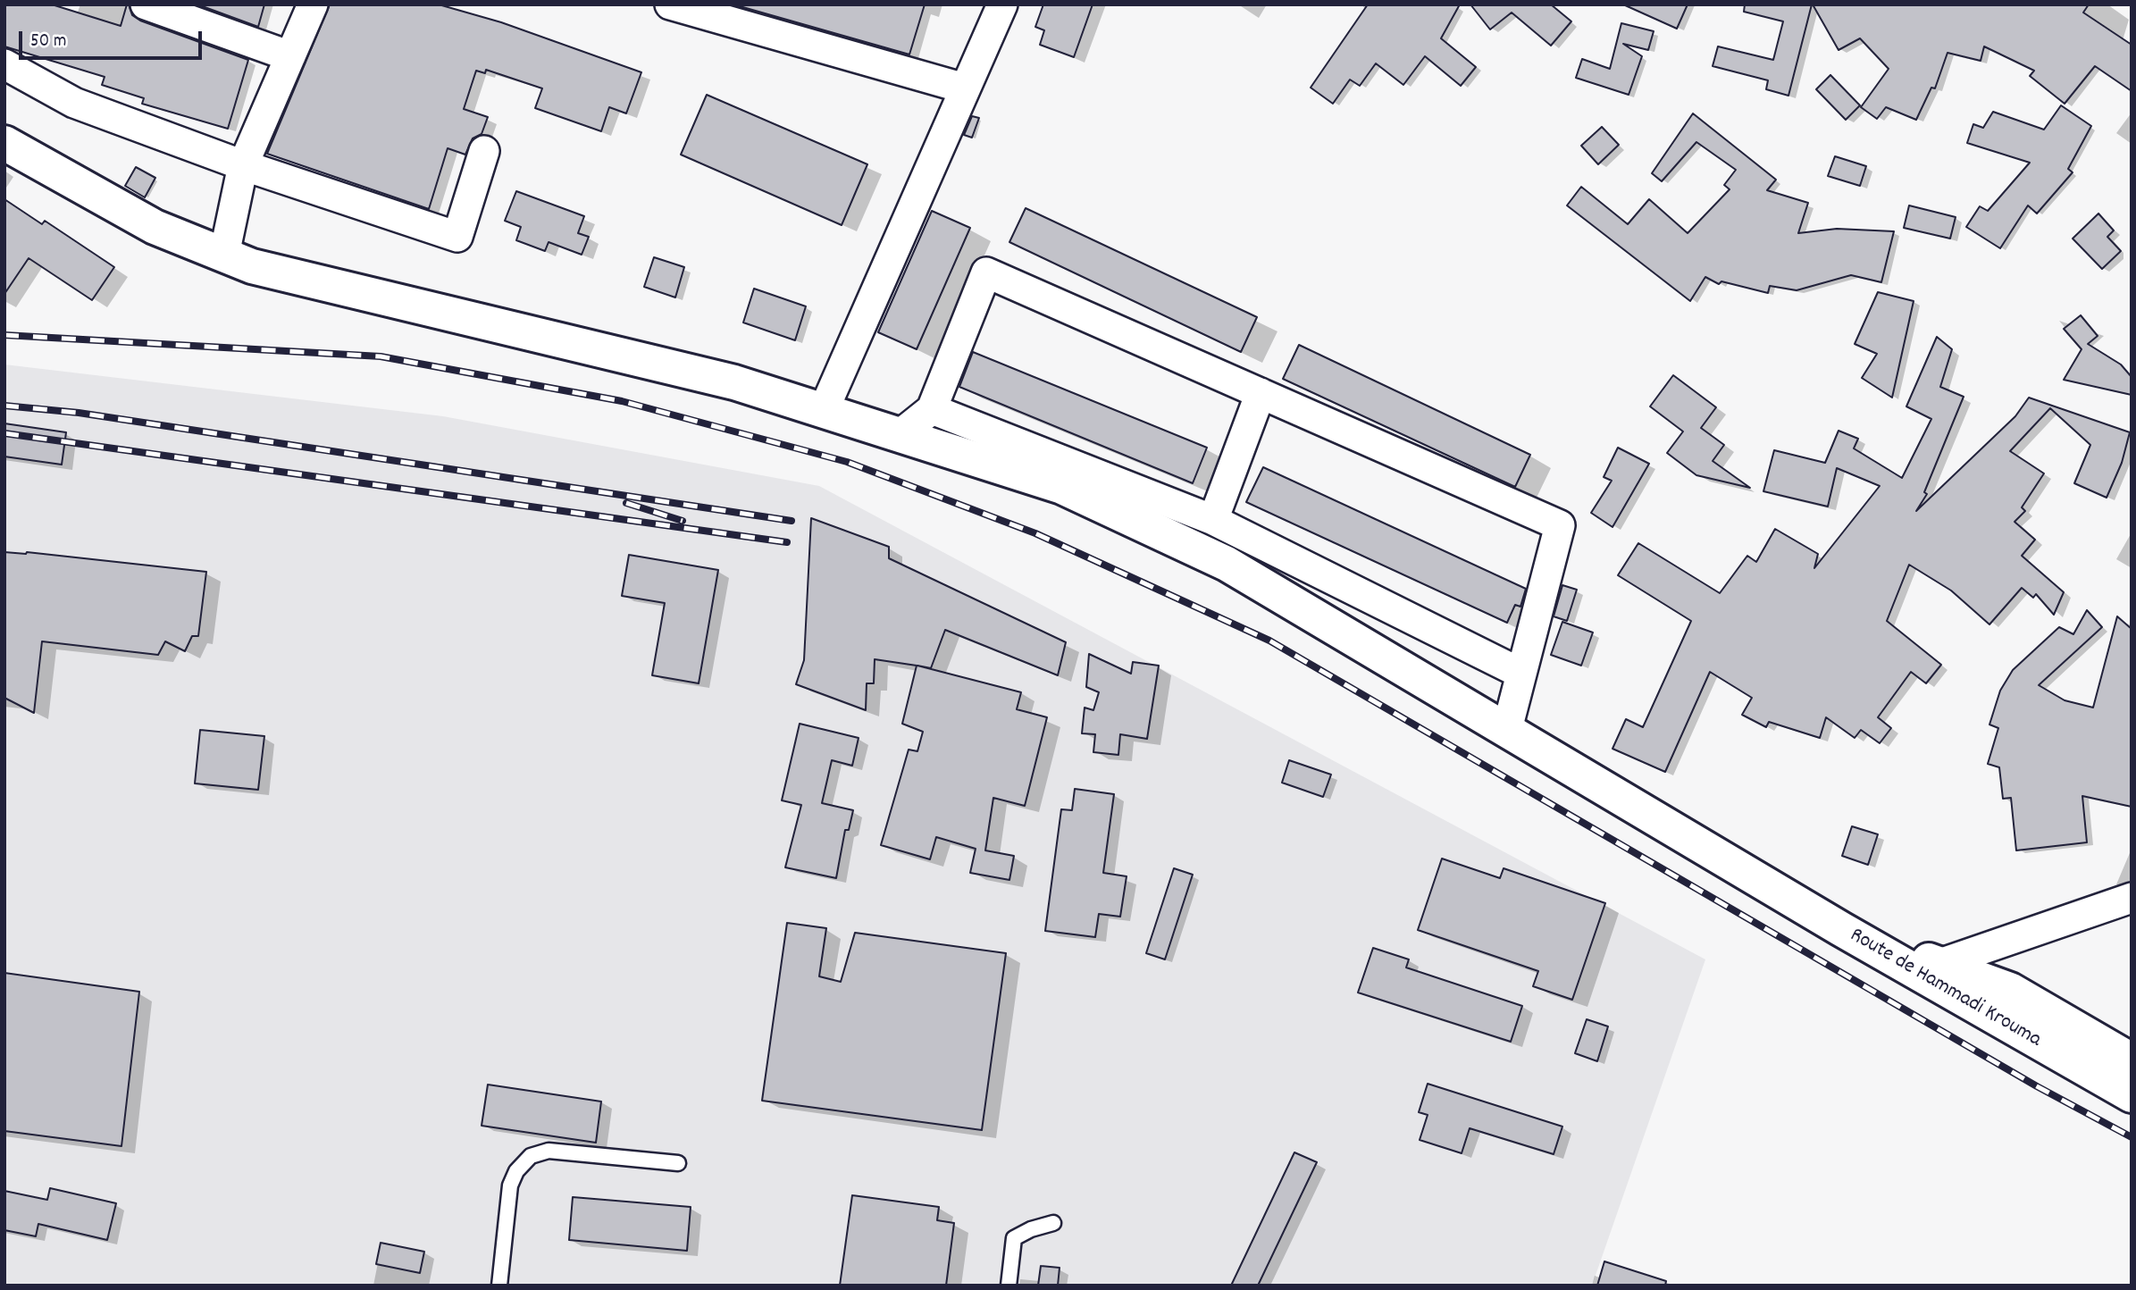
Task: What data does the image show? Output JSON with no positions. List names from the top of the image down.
{
  "streets": {
    "street": ["Route de Hammadi Krouma"]
  },
  "scale_bar": "50 m"
}
